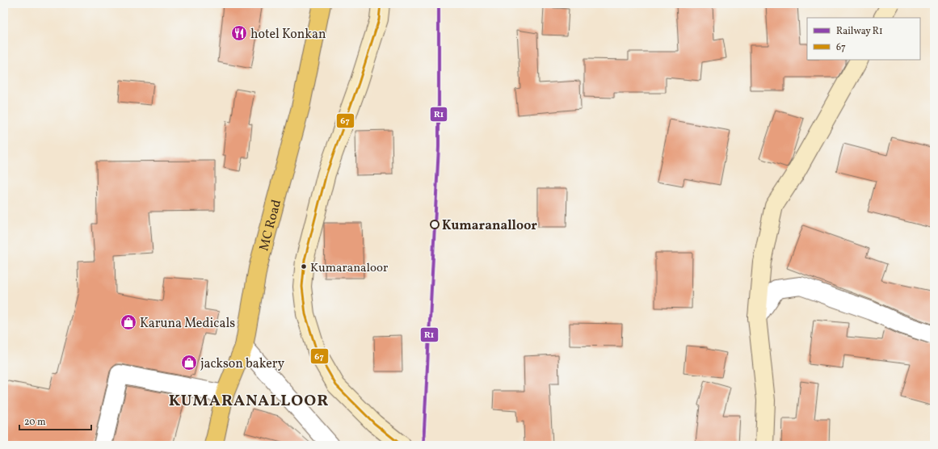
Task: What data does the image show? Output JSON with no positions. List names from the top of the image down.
{
  "streets": {
    "main road": ["MC Road"]
  },
  "districts": ["KUMARANALLOOR"],
  "places": {
    "restaurant": ["hotel Konkan"],
    "other": ["Kumaranalloor", "Kumaranaloor"],
    "shop": ["Karuna Medicals", "jackson bakery"]
  },
  "lines": ["rail line R1", "transit line 67"],
  "legend": ["Railway R1", "67"],
  "scale_bar": "20 m"
}
